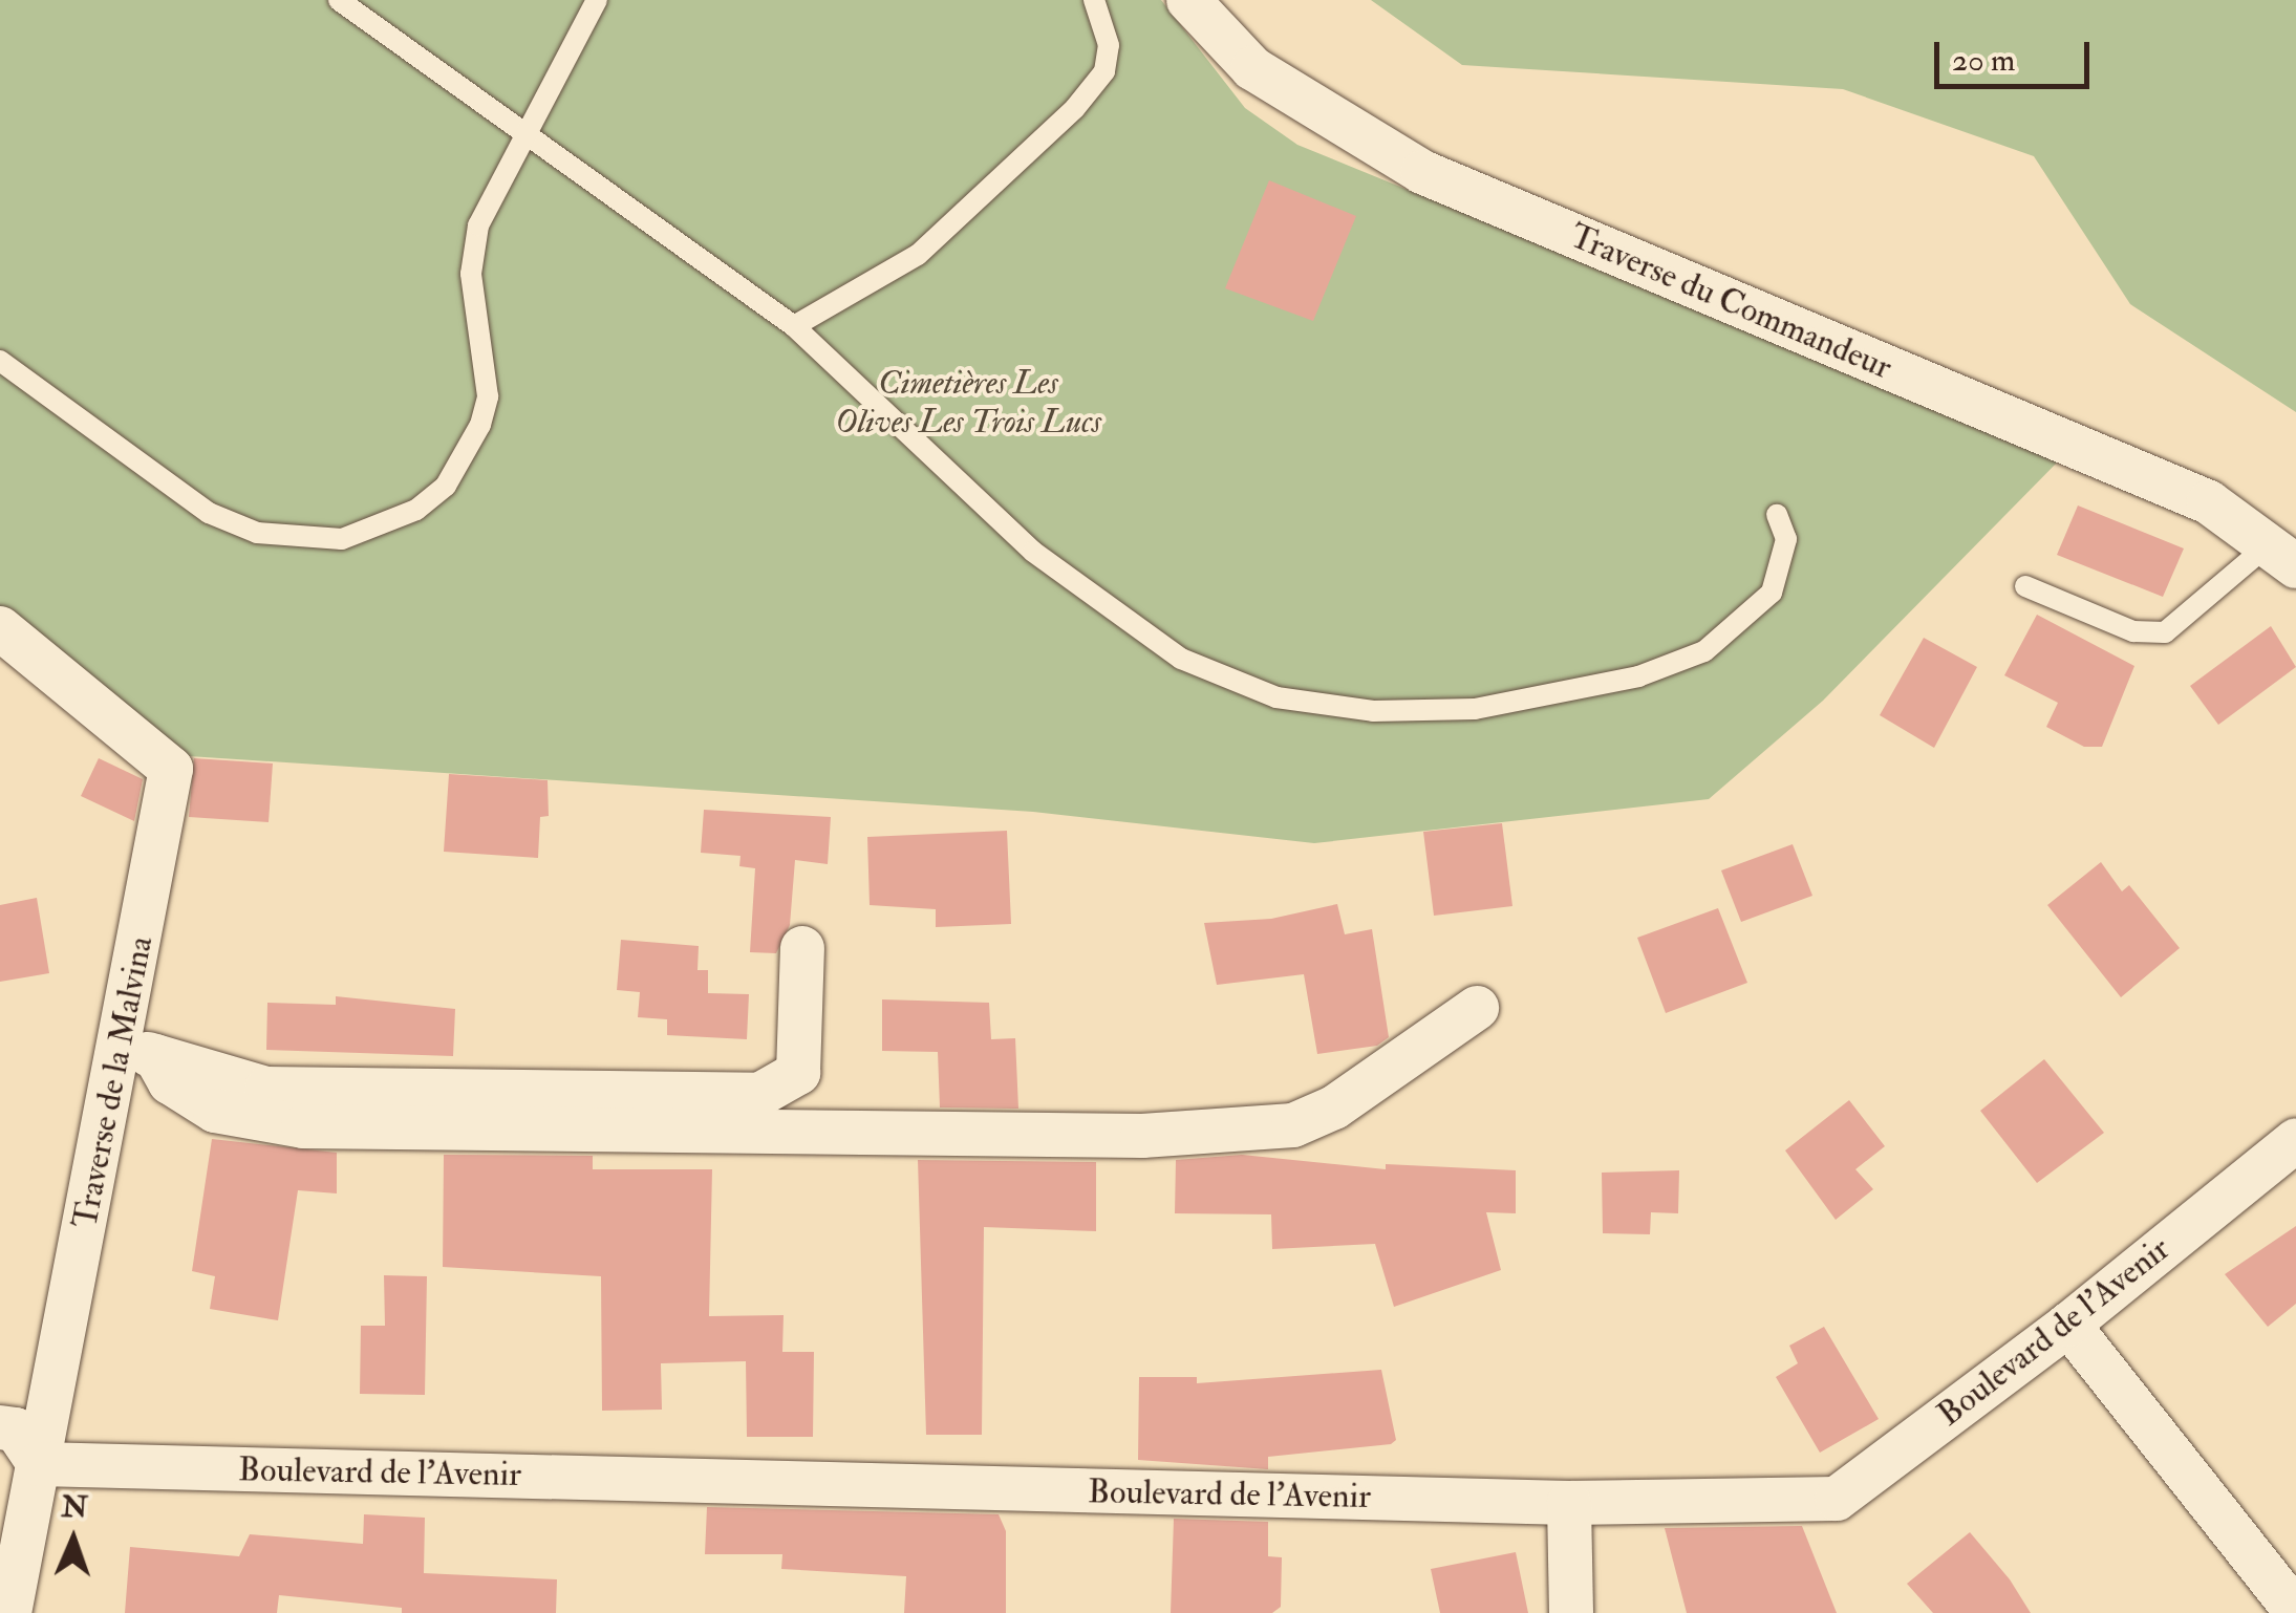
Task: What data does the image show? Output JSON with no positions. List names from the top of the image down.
{
  "streets": {
    "street": ["Traverse du Commandeur", "Traverse de la Malvina", "Boulevard de l'Avenir"]
  },
  "crossings": [
    ["Traverse de la Malvina", "Boulevard de l'Avenir"]
  ],
  "parks": ["Cimetières Les Olives Les Trois Lucs"],
  "scale_bar": "20 m",
  "north": "top"
}
